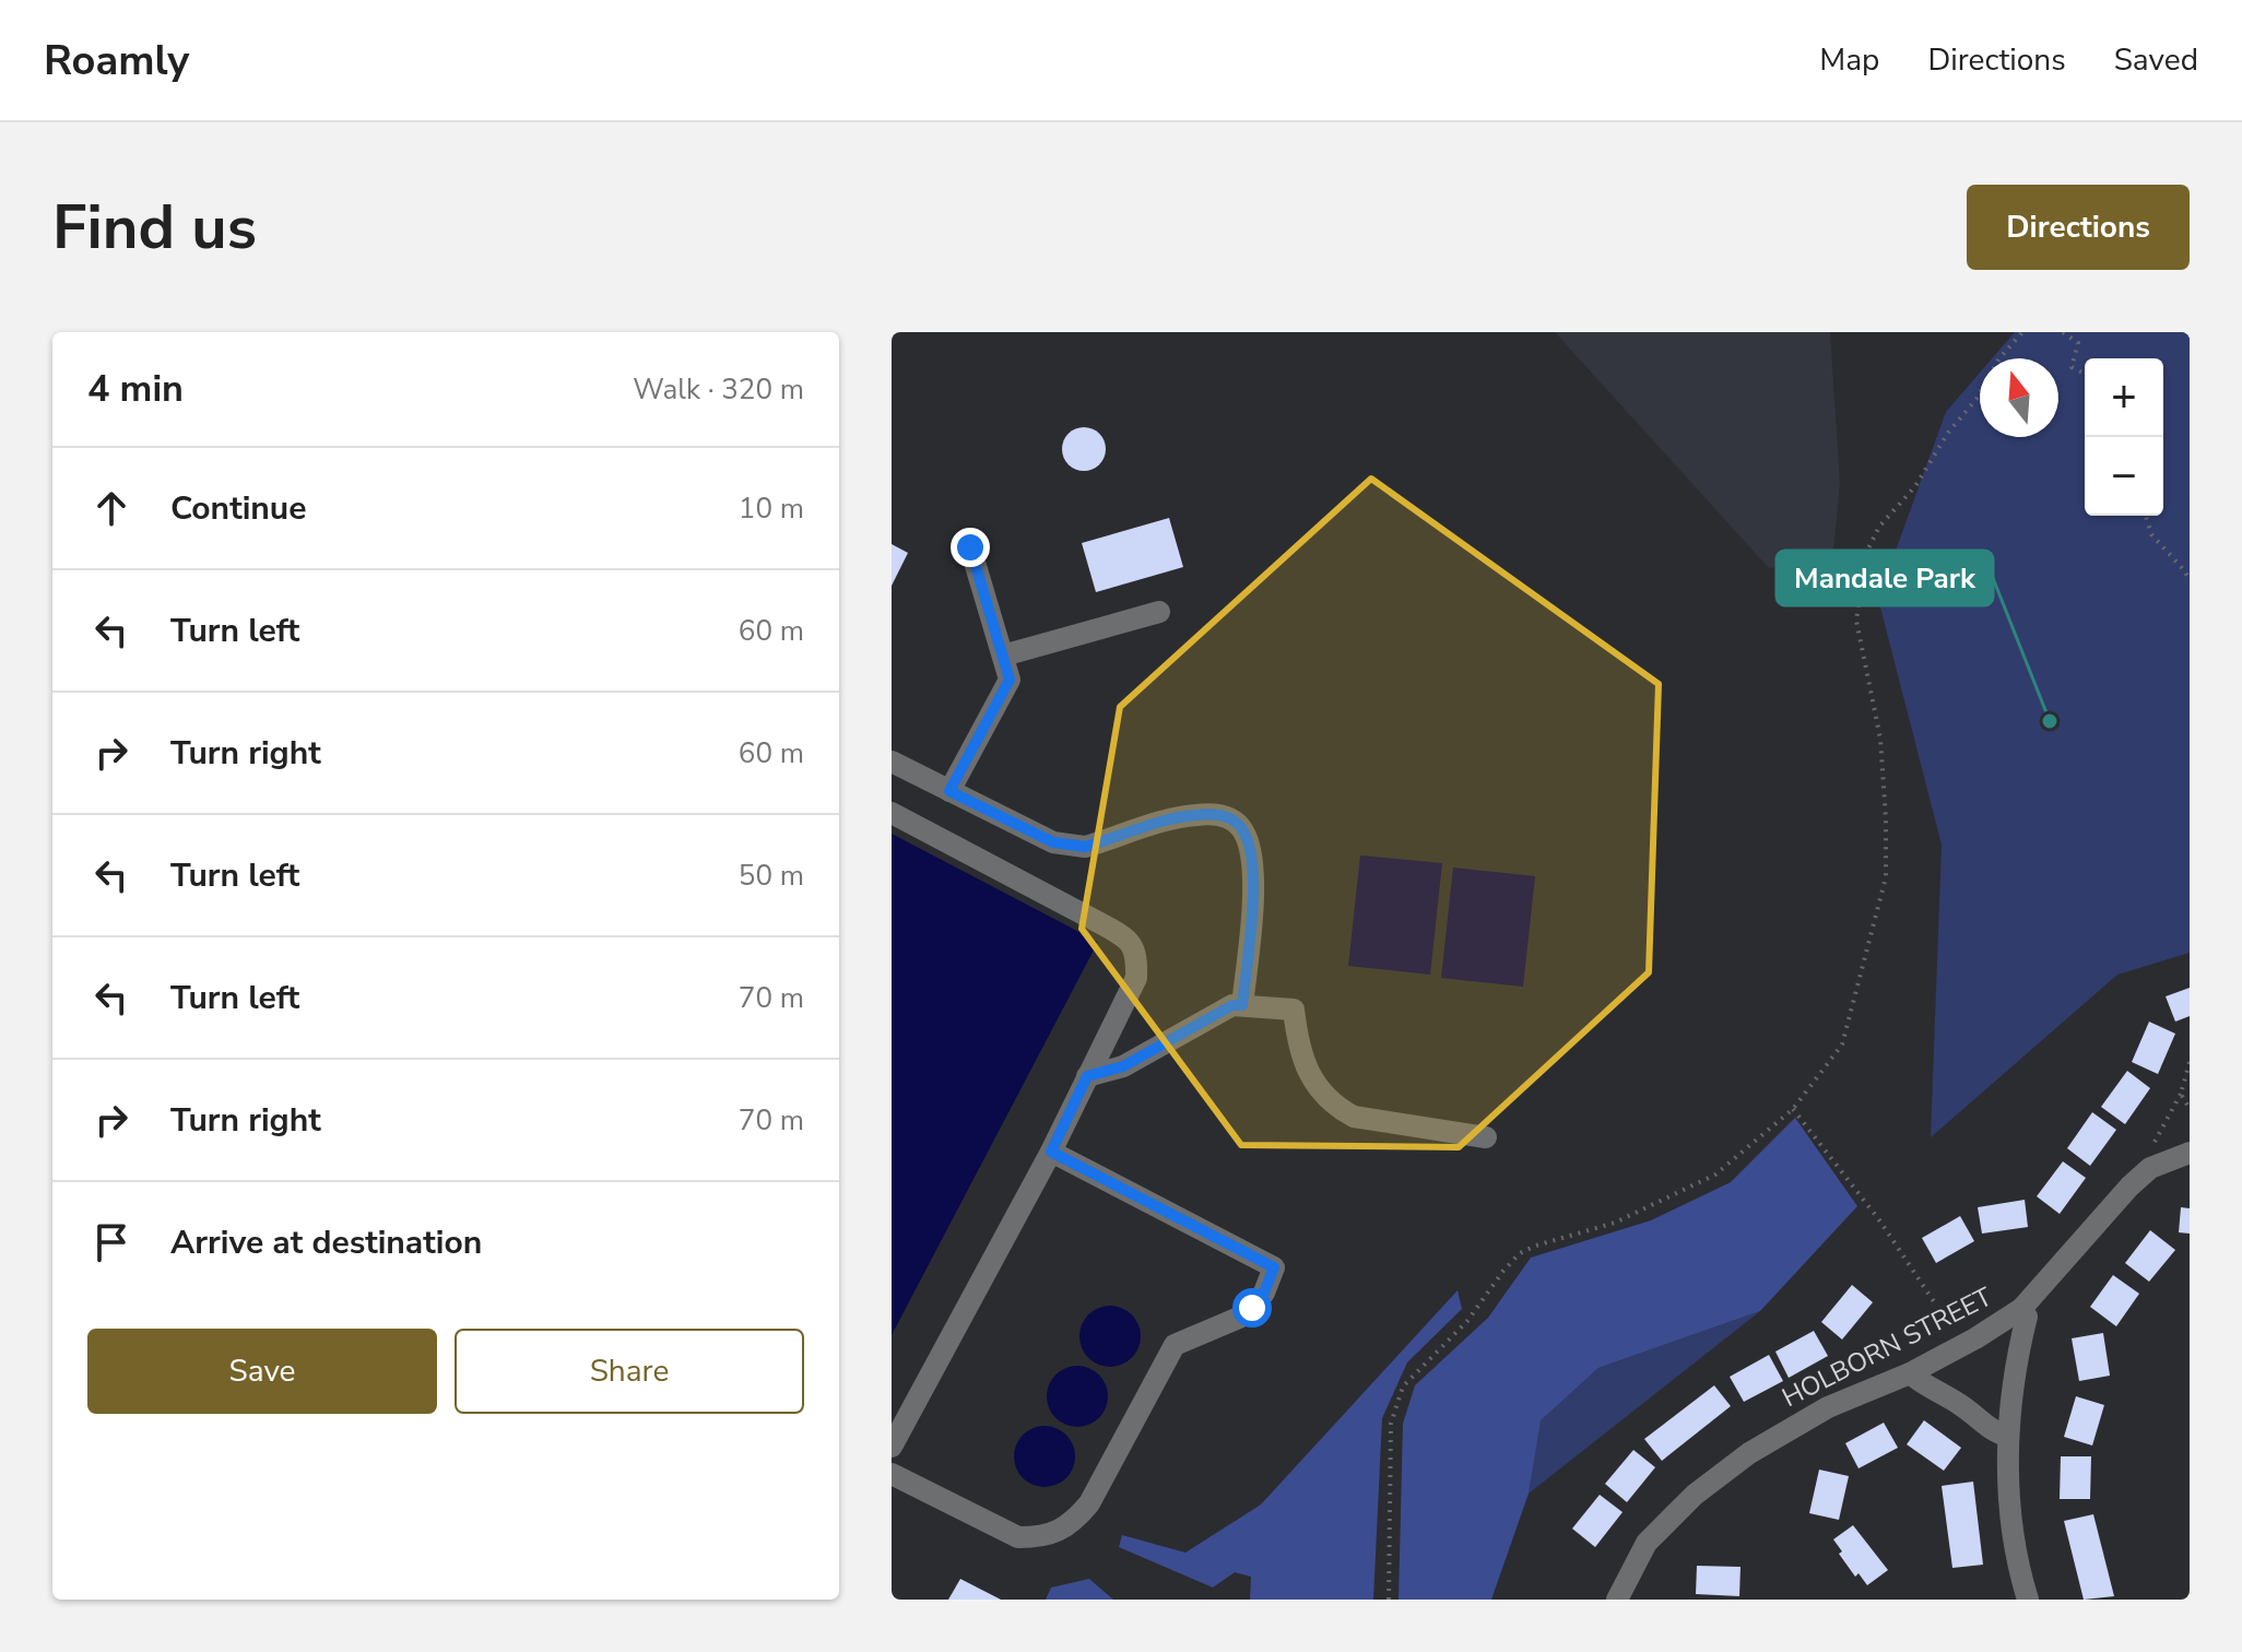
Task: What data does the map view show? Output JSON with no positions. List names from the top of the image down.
{
  "streets": {
    "street": ["HOLBORN STREET"]
  },
  "places": ["Mandale Park"],
  "north": "top",
  "page": {
    "header": "Roamly",
    "nav": ["Map", "Directions", "Saved"],
    "buttons": [
      "Directions",
      ["Save", "Share"]
    ],
    "title": "Find us",
    "heading": ["4 min", "Walk · 320 m"],
    "map_buttons": ["+", "−"],
    "list": [
      ["Continue", "10 m"],
      ["Turn left", "60 m"],
      ["Turn right", "60 m"],
      ["Turn left", "50 m"],
      ["Turn left", "70 m"],
      ["Turn right", "70 m"],
      "Arrive at destination"
    ]
  }
}
